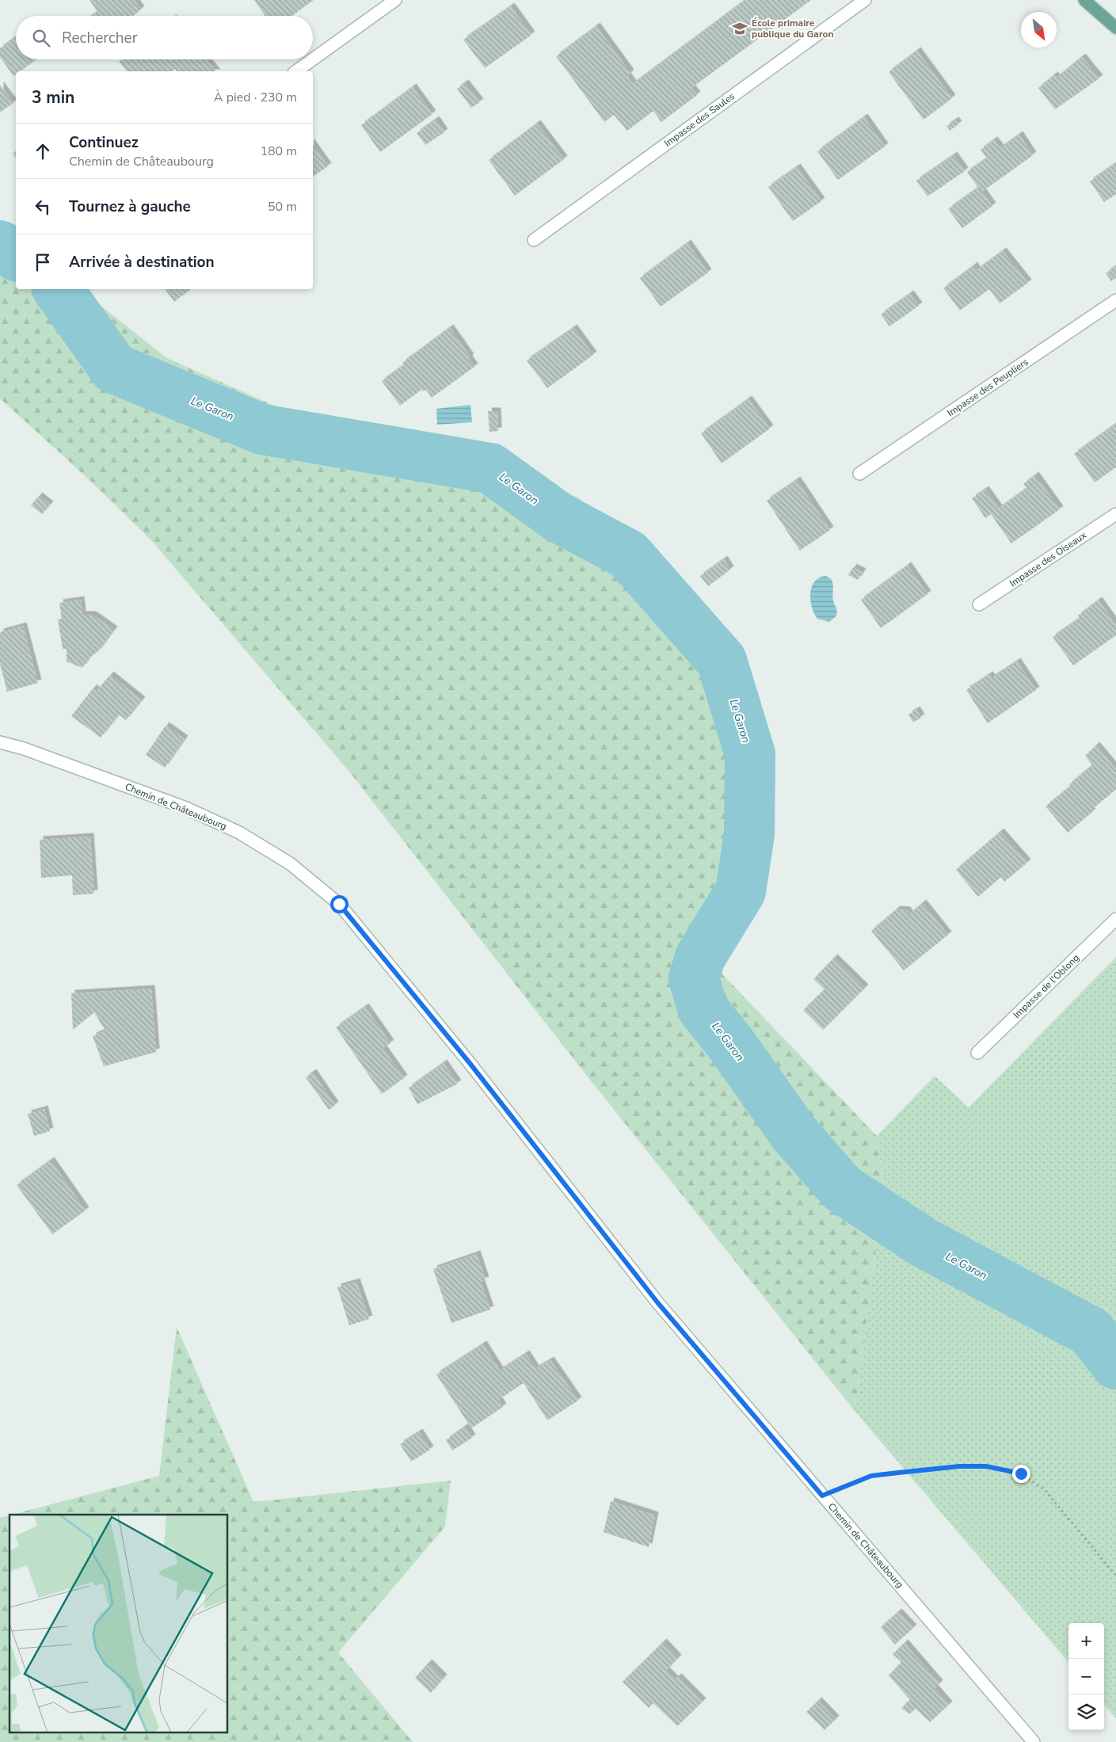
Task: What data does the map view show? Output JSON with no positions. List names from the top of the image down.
{
  "streets": {
    "street": [
      "Impasse des Saules",
      "Impasse des Peupliers",
      "Impasse des Oiseaux",
      "Chemin de Châteaubourg",
      "Impasse de l'Oblong"
    ]
  },
  "water": ["Le Garon"],
  "places": {
    "school or university": ["École primaire publique du Garon"]
  },
  "north": "bottom right",
  "page": {
    "search": "Rechercher",
    "heading": ["3 min", "À pied · 230 m"],
    "list": [
      ["Continuez", "Chemin de Châteaubourg", "180 m"],
      ["Tournez à gauche", "50 m"],
      "Arrivée à destination"
    ],
    "map_buttons": ["+", "−"]
  }
}
